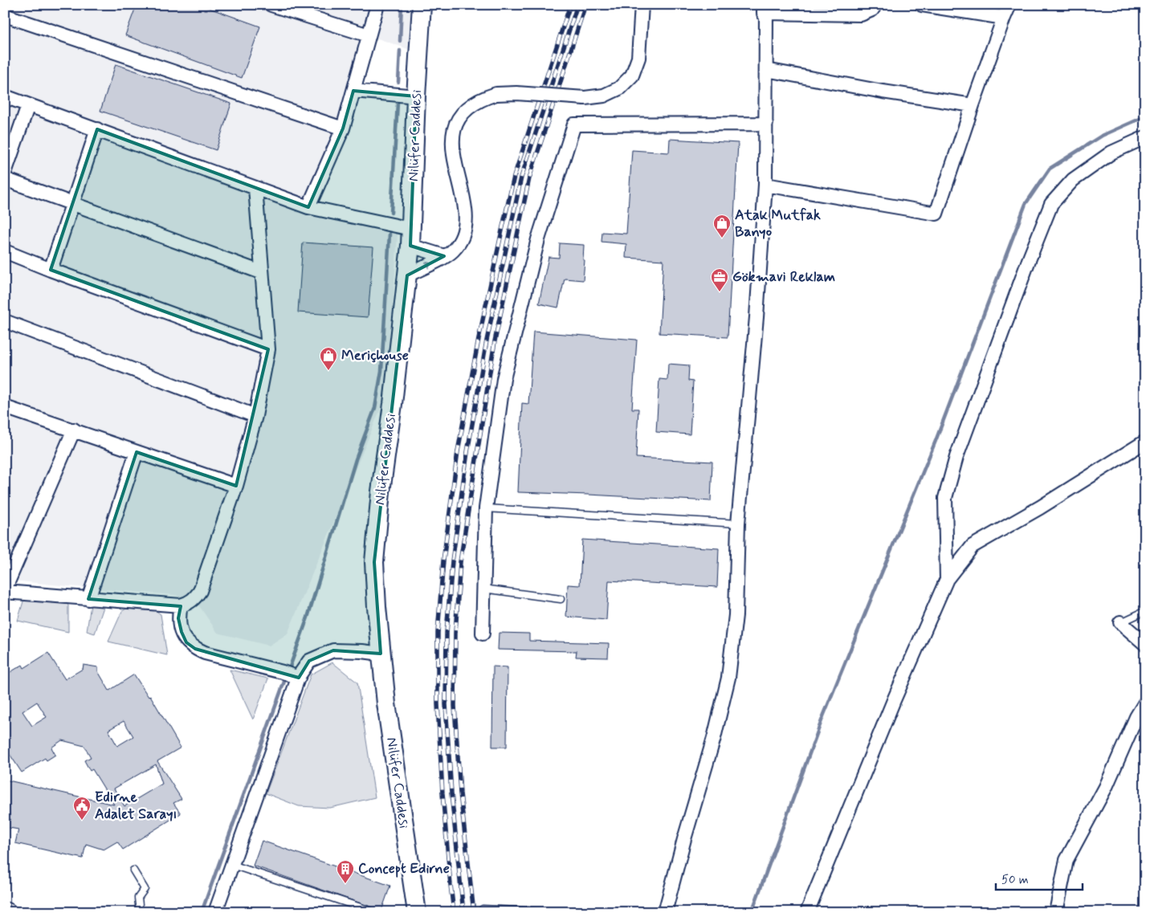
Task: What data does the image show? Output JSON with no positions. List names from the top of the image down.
{
  "streets": {
    "main road": ["Nilüfer Caddesi"]
  },
  "places": {
    "shop": ["Atak Mutfak Banyo", "Meriçhouse"],
    "office": ["Gökmavi Reklam"],
    "public building": ["Edirne Adalet Sarayı"],
    "building": ["Concept Edirne"]
  },
  "scale_bar": "50 m"
}
